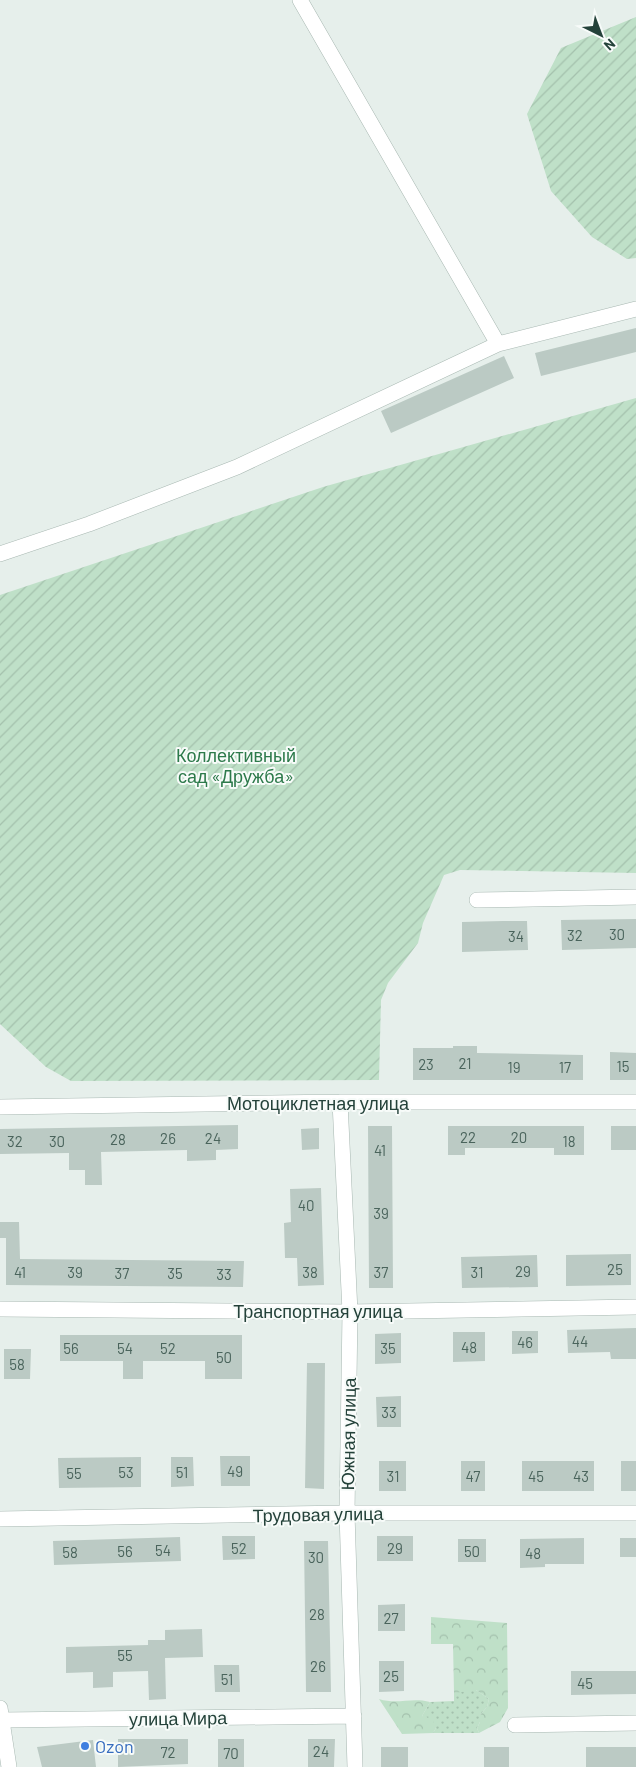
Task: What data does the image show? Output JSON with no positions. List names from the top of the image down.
{
  "streets": {
    "street": [
      "Мотоциклетная улица",
      "Транспортная улица",
      "Южная улица",
      "Трудовая улица",
      "улица Мира"
    ]
  },
  "crossings": [
    ["Мотоциклетная улица", "Южная улица"],
    ["Транспортная улица", "Южная улица"],
    ["Южная улица", "Трудовая улица"],
    ["Южная улица", "улица Мира"]
  ],
  "parks": ["Коллективный сад «Дружба»"],
  "places": ["Ozon"],
  "house_numbers": [
    "30",
    "32",
    "34",
    "21",
    "23",
    "15",
    "19",
    "17",
    "22",
    "20",
    "26",
    "24",
    "28",
    "32",
    "30",
    "18",
    "41",
    "40",
    "39",
    "25",
    "29",
    "41",
    "39",
    "38",
    "37",
    "31",
    "37",
    "35",
    "33",
    "44",
    "46",
    "48",
    "56",
    "54",
    "52",
    "35",
    "50",
    "58",
    "33",
    "49",
    "53",
    "51",
    "55",
    "31",
    "47",
    "45",
    "43",
    "52",
    "29",
    "54",
    "56",
    "50",
    "58",
    "48",
    "30",
    "28",
    "27",
    "55",
    "26",
    "25",
    "51",
    "45",
    "24",
    "72",
    "70"
  ],
  "north": "bottom right"
}
